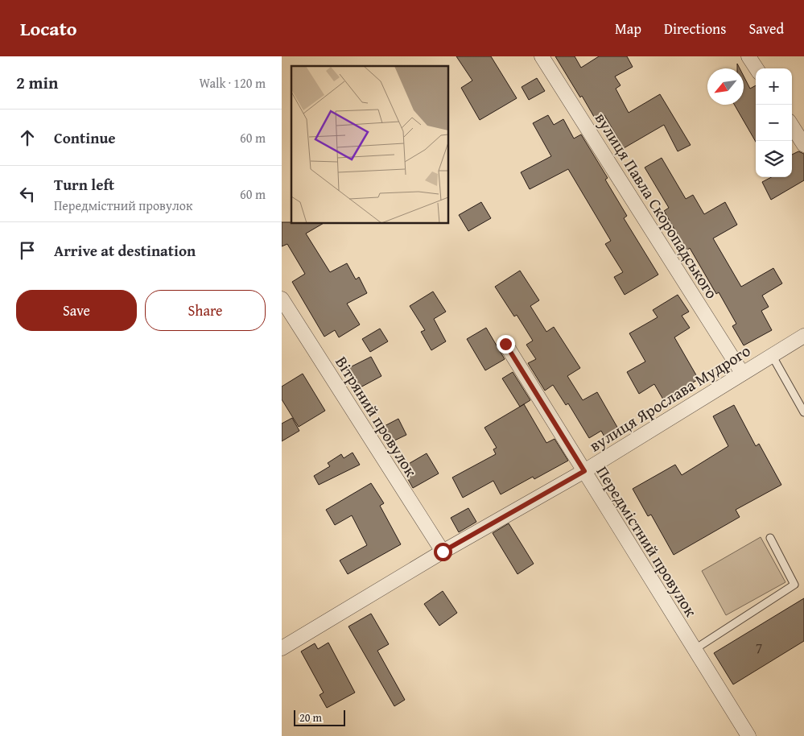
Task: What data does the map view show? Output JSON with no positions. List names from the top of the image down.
{
  "streets": {
    "street": [
      "вулиця Павла Скоропадського",
      "вулиця Ярослава Мудрого",
      "Вітряний провулок",
      "Передмістний провулок"
    ]
  },
  "crossings": [
    ["вулиця Павла Скоропадського", "вулиця Ярослава Мудрого"],
    ["вулиця Ярослава Мудрого", "Вітряний провулок"],
    ["вулиця Ярослава Мудрого", "Передмістний провулок"]
  ],
  "house_numbers": ["7"],
  "scale_bar": "20 m",
  "north": "bottom left",
  "page": {
    "header": "Locato",
    "nav": ["Map", "Directions", "Saved"],
    "heading": ["2 min", "Walk · 120 m"],
    "map_buttons": ["+", "−"],
    "list": [
      ["Continue", "60 m"],
      ["Turn left", "Передмістний провулок", "60 m"],
      "Arrive at destination"
    ],
    "buttons": ["Save", "Share"],
    "scale": "20 m"
  }
}
